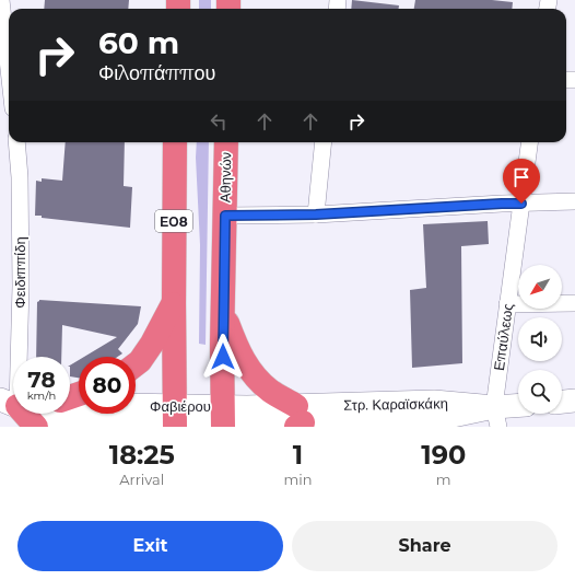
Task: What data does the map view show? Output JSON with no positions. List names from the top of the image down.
{
  "streets": {
    "highway": ["Αθηνών", "ΕΟ8"],
    "main road": ["Στρ. Καραϊσκάκη", "Φαβιέρου"],
    "street": ["Φειδιππίδη", "Επαύλεως"]
  },
  "crossings": [
    ["Αθηνών", "Στρ. Καραϊσκάκη"],
    ["Αθηνών", "Φαβιέρου"],
    ["ΕΟ8", "Φαβιέρου"],
    ["Φειδιππίδη", "Φαβιέρου"],
    ["Επαύλεως", "Στρ. Καραϊσκάκη"],
    ["Στρ. Καραϊσκάκη", "Φαβιέρου"]
  ],
  "north": "bottom left",
  "page": {
    "turn": ["60 m", "Φιλοπάππου"],
    "speed": "78 km/h",
    "limit": "80",
    "eta": [
      "18:25",
      "Arrival",
      "1",
      "min",
      "190",
      "m"
    ],
    "buttons": ["Exit", "Share"]
  }
}
